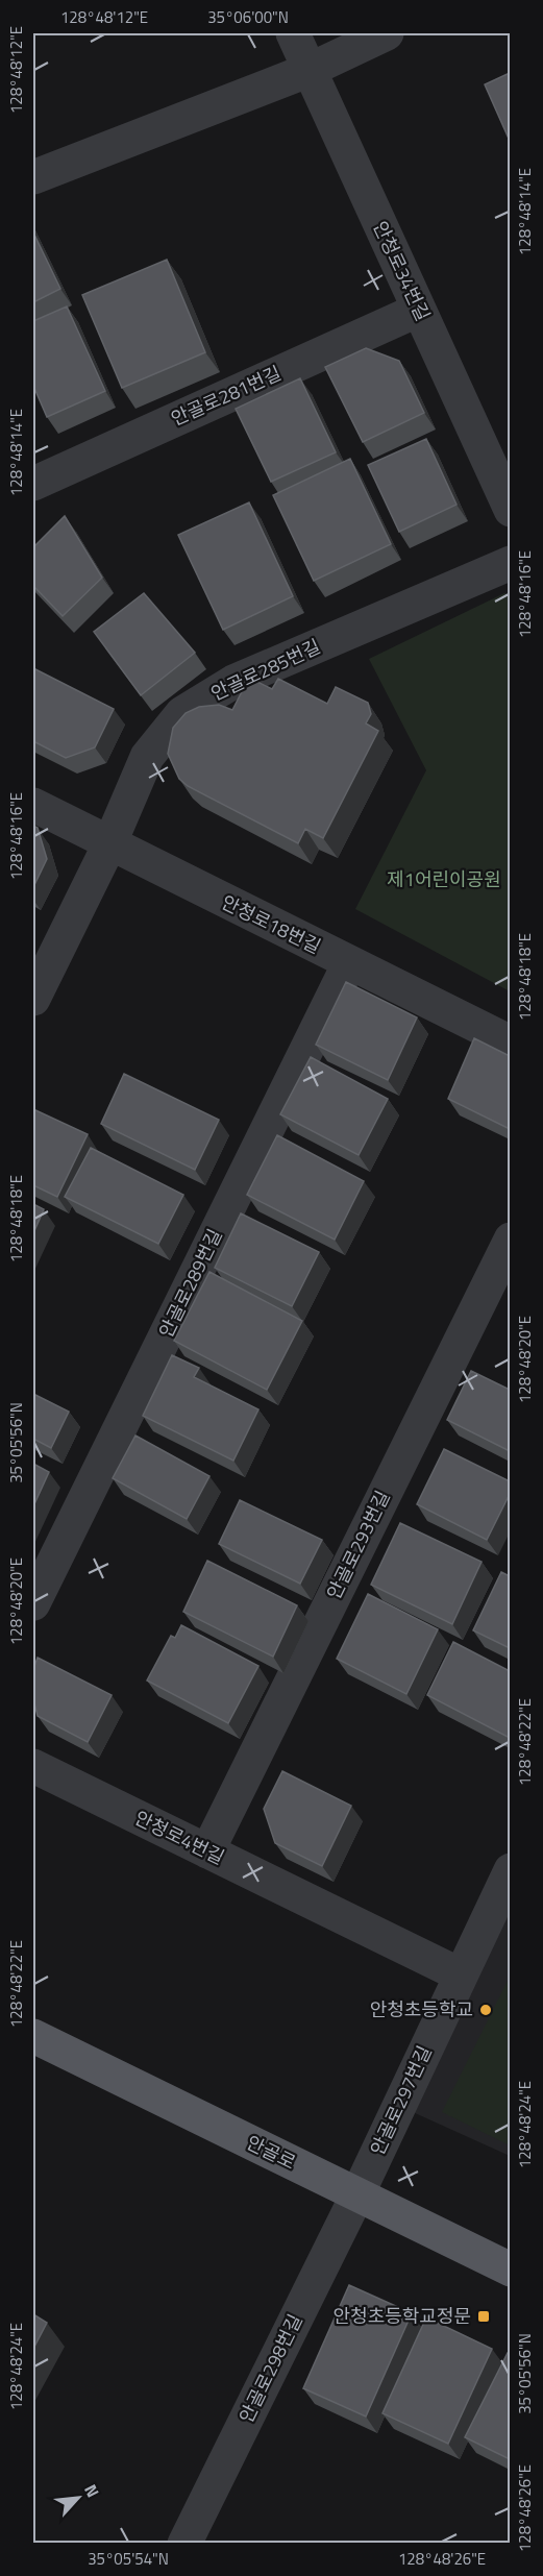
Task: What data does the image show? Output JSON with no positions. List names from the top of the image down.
{
  "streets": {
    "main road": ["안골로"],
    "street": [
      "안청로34번길",
      "안골로281번길",
      "안골로285번길",
      "안청로18번길",
      "안골로289번길",
      "안골로293번길",
      "안청로4번길",
      "안골로297번길",
      "안골로298번길"
    ]
  },
  "crossings": [
    ["안청로34번길", "안골로281번길"],
    ["안골로285번길", "안청로18번길"],
    ["안청로18번길", "안골로289번길"],
    ["안골로293번길", "안청로4번길"],
    ["안청로4번길", "안골로297번길"],
    ["안골로297번길", "안골로"],
    ["안골로297번길", "안골로298번길"],
    ["안골로", "안골로298번길"]
  ],
  "parks": ["제1어린이공원"],
  "places": {
    "other": ["안청초등학교"],
    "transit": ["안청초등학교정문"]
  },
  "north": "top right",
  "coordinates": [
    "128°48'12\"E",
    "35°06'00\"N",
    "128°48'14\"E",
    "128°48'16\"E",
    "128°48'18\"E",
    "128°48'20\"E",
    "35°05'56\"N",
    "128°48'22\"E",
    "128°48'24\"E",
    "128°48'26\"E",
    "35°05'54\"N"
  ]
}
